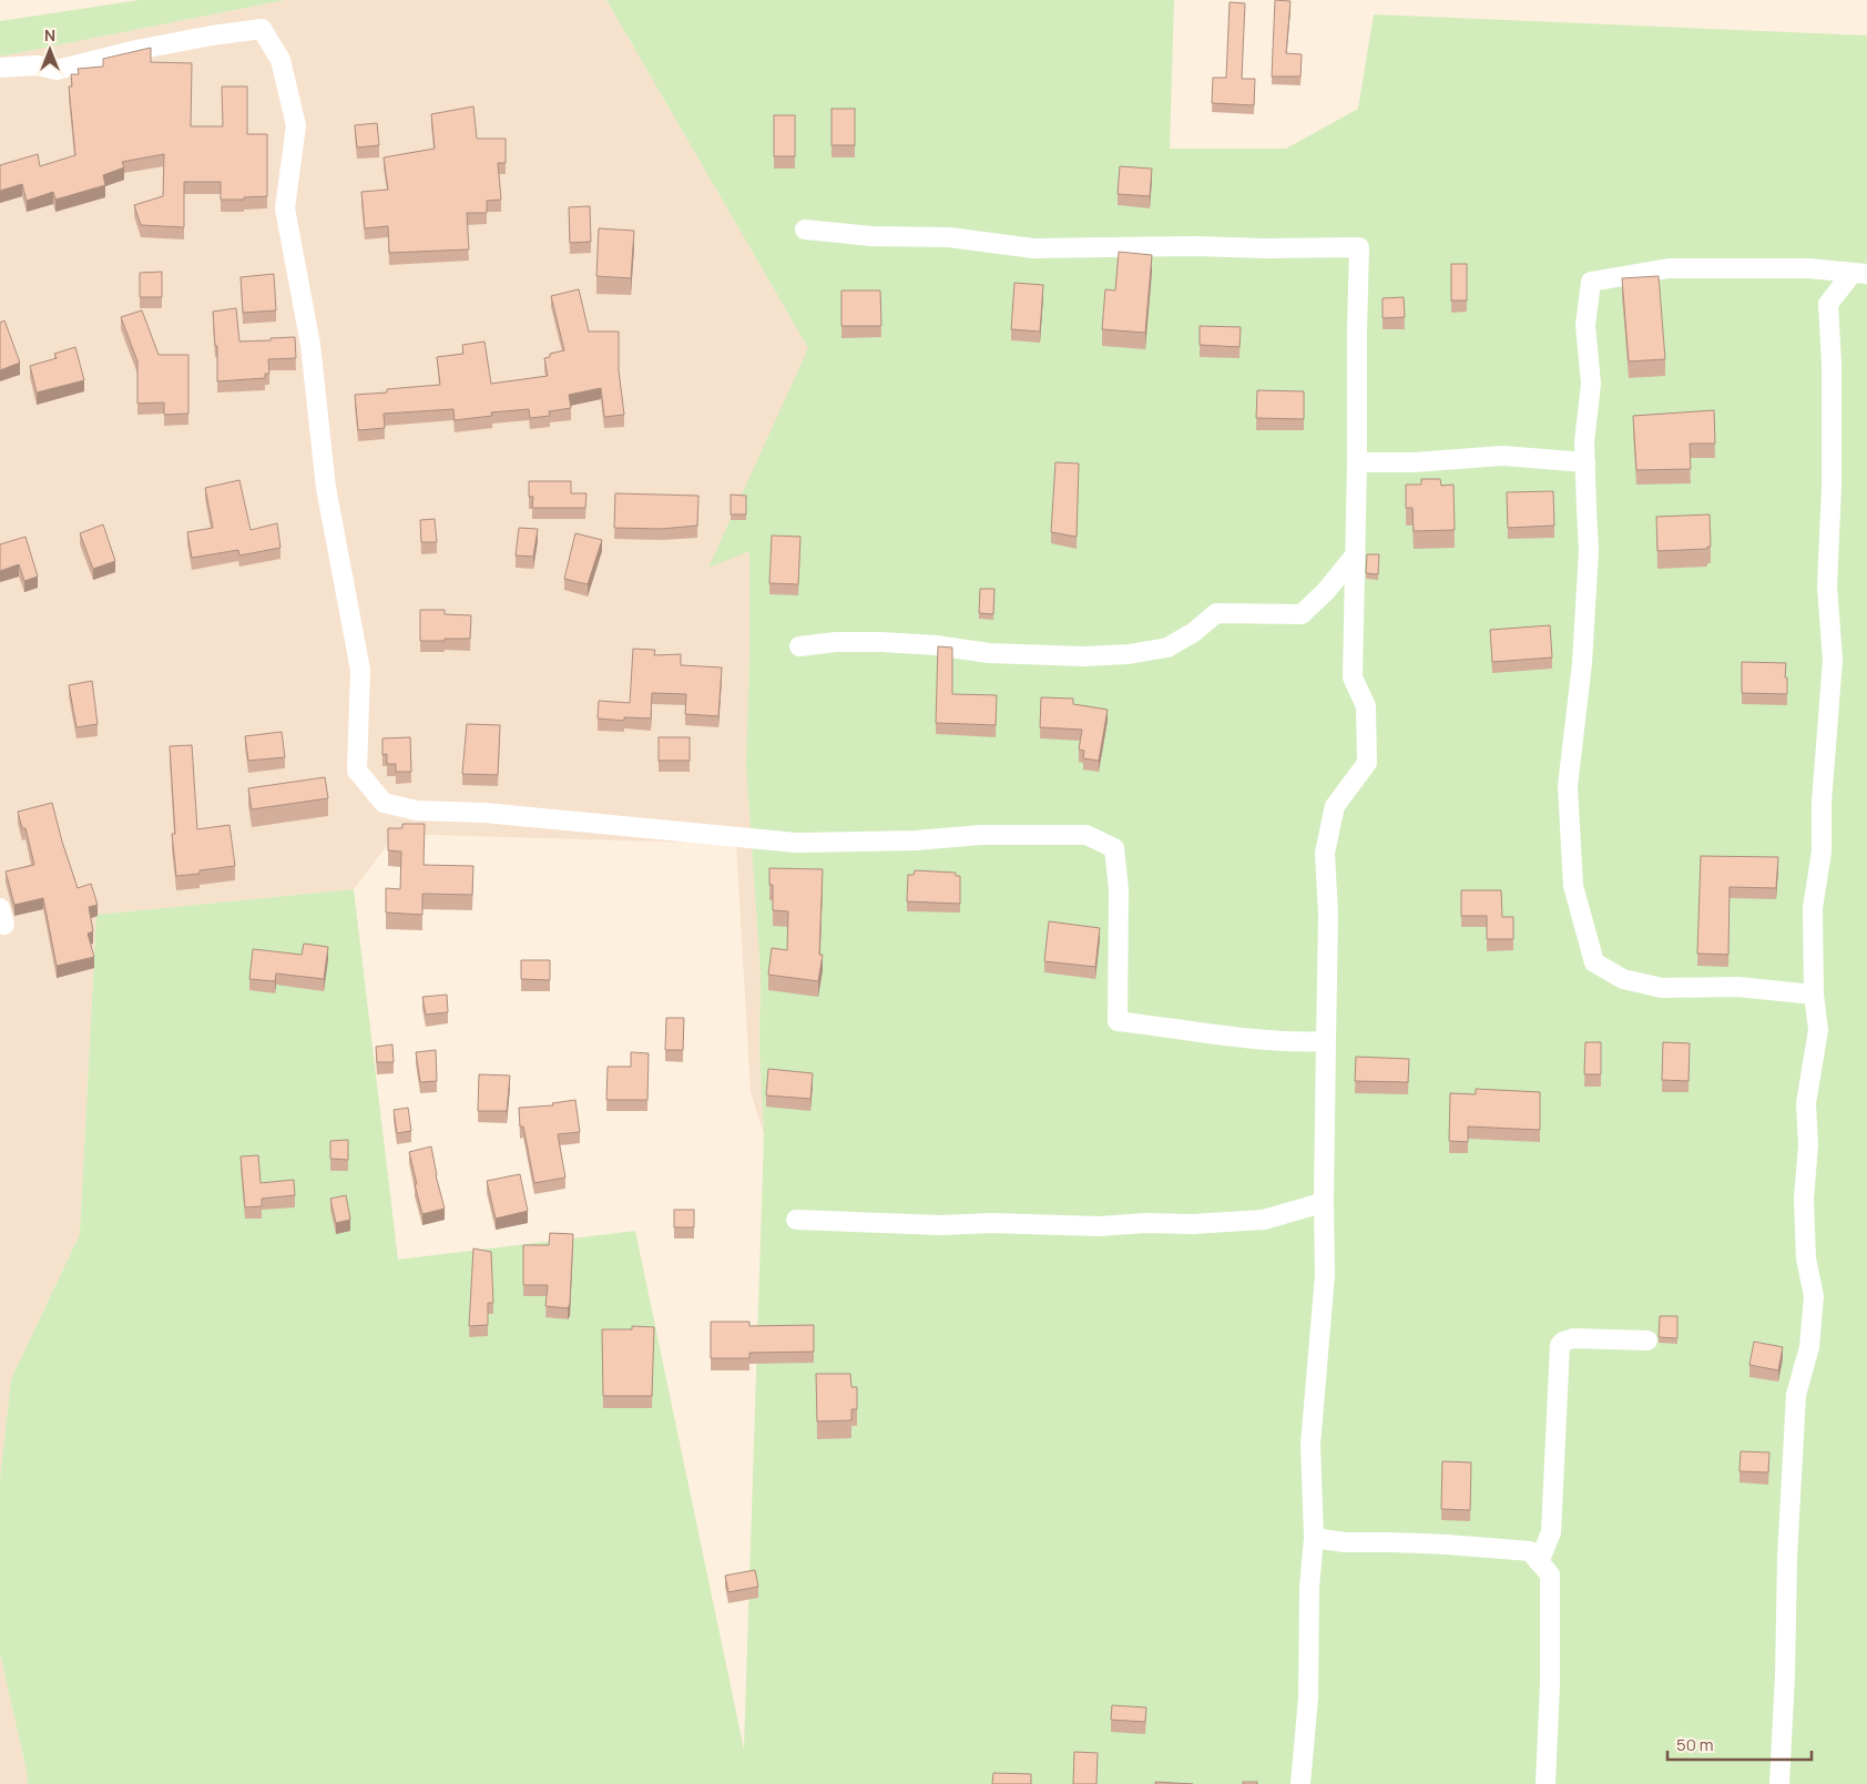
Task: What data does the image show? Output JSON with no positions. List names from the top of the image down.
{
  "scale_bar": "50 m",
  "north": "top"
}
